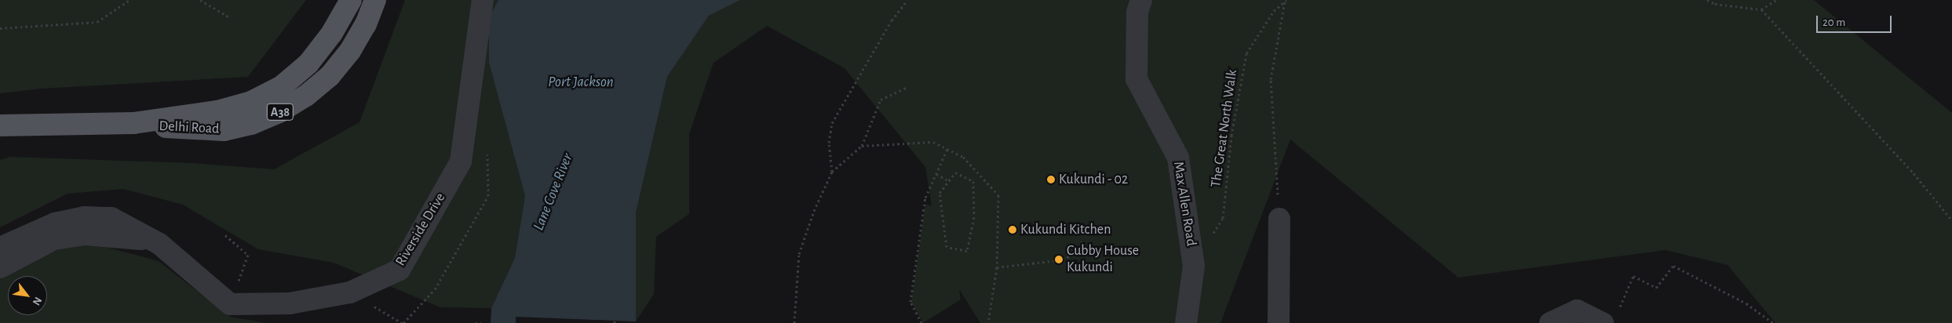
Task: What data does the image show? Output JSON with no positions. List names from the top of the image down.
{
  "streets": {
    "main road": ["A38", "Delhi Road"],
    "street": ["Max Allen Road", "Riverside Drive"],
    "path": ["The Great North Walk"]
  },
  "crossings": [
    ["The Great North Walk", "Max Allen Road"]
  ],
  "water": ["Port Jackson", "Lane Cove River"],
  "places": ["Kukundi - 02", "Kukundi Kitchen", "Cubby House Kukundi"],
  "scale_bar": "20 m",
  "north": "bottom right"
}
